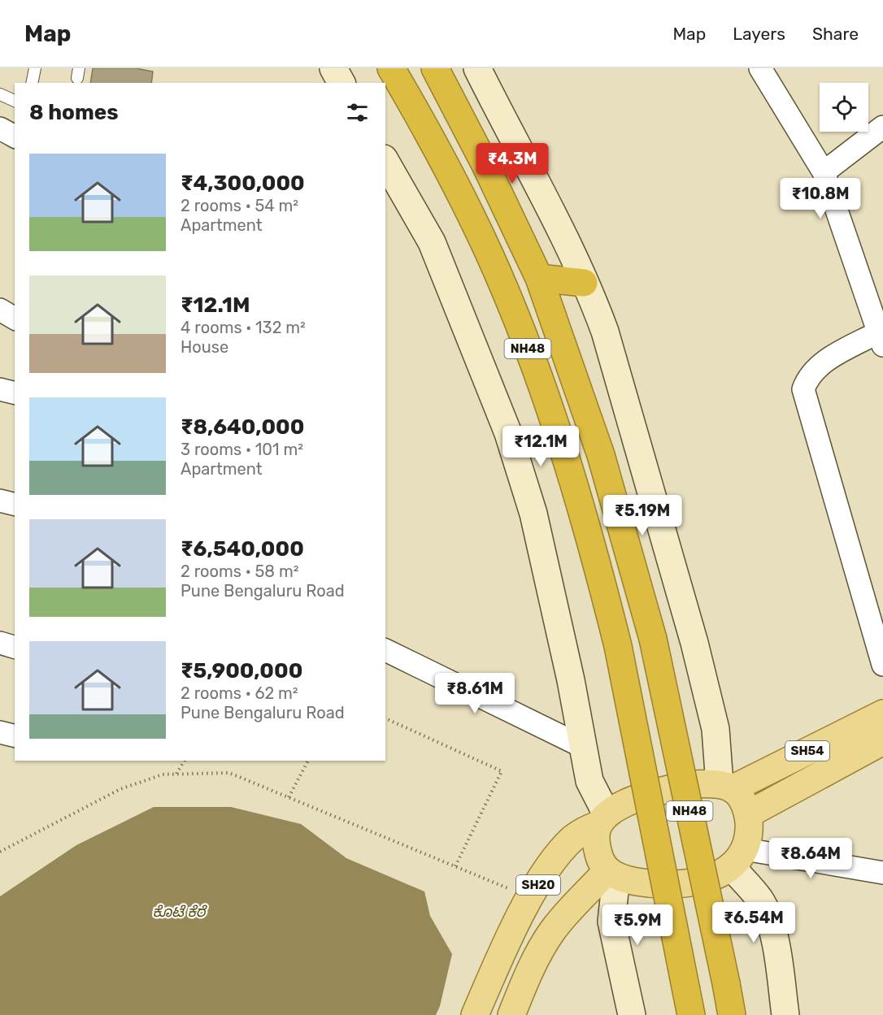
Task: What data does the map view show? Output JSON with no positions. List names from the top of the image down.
{
  "streets": {
    "highway": ["NH48"],
    "main road": ["SH54", "SH20"]
  },
  "crossings": [
    ["SH54", "SH20"]
  ],
  "water": ["ಕೊಟೆ ಕೆರೆ"],
  "page": {
    "header": "Map",
    "nav": ["Map", "Layers", "Share"],
    "heading": "8 homes",
    "list": [
      {
        "name": "₹4,300,000",
        "note": "2 rooms · 54 m² · Apartment"
      },
      {
        "name": "₹12.1M",
        "note": "4 rooms · 132 m² · House"
      },
      {
        "name": "₹8,640,000",
        "note": "3 rooms · 101 m² · Apartment"
      },
      {
        "name": "₹6,540,000",
        "note": "2 rooms · 58 m² · Pune Bengaluru Road"
      },
      {
        "name": "₹5,900,000",
        "note": "2 rooms · 62 m² · Pune Bengaluru Road"
      }
    ],
    "price": [
      "₹4.3M",
      "₹10.8M",
      "₹12.1M",
      "₹5.19M",
      "₹8.61M",
      "₹8.64M",
      "₹6.54M",
      "₹5.9M"
    ]
  }
}
